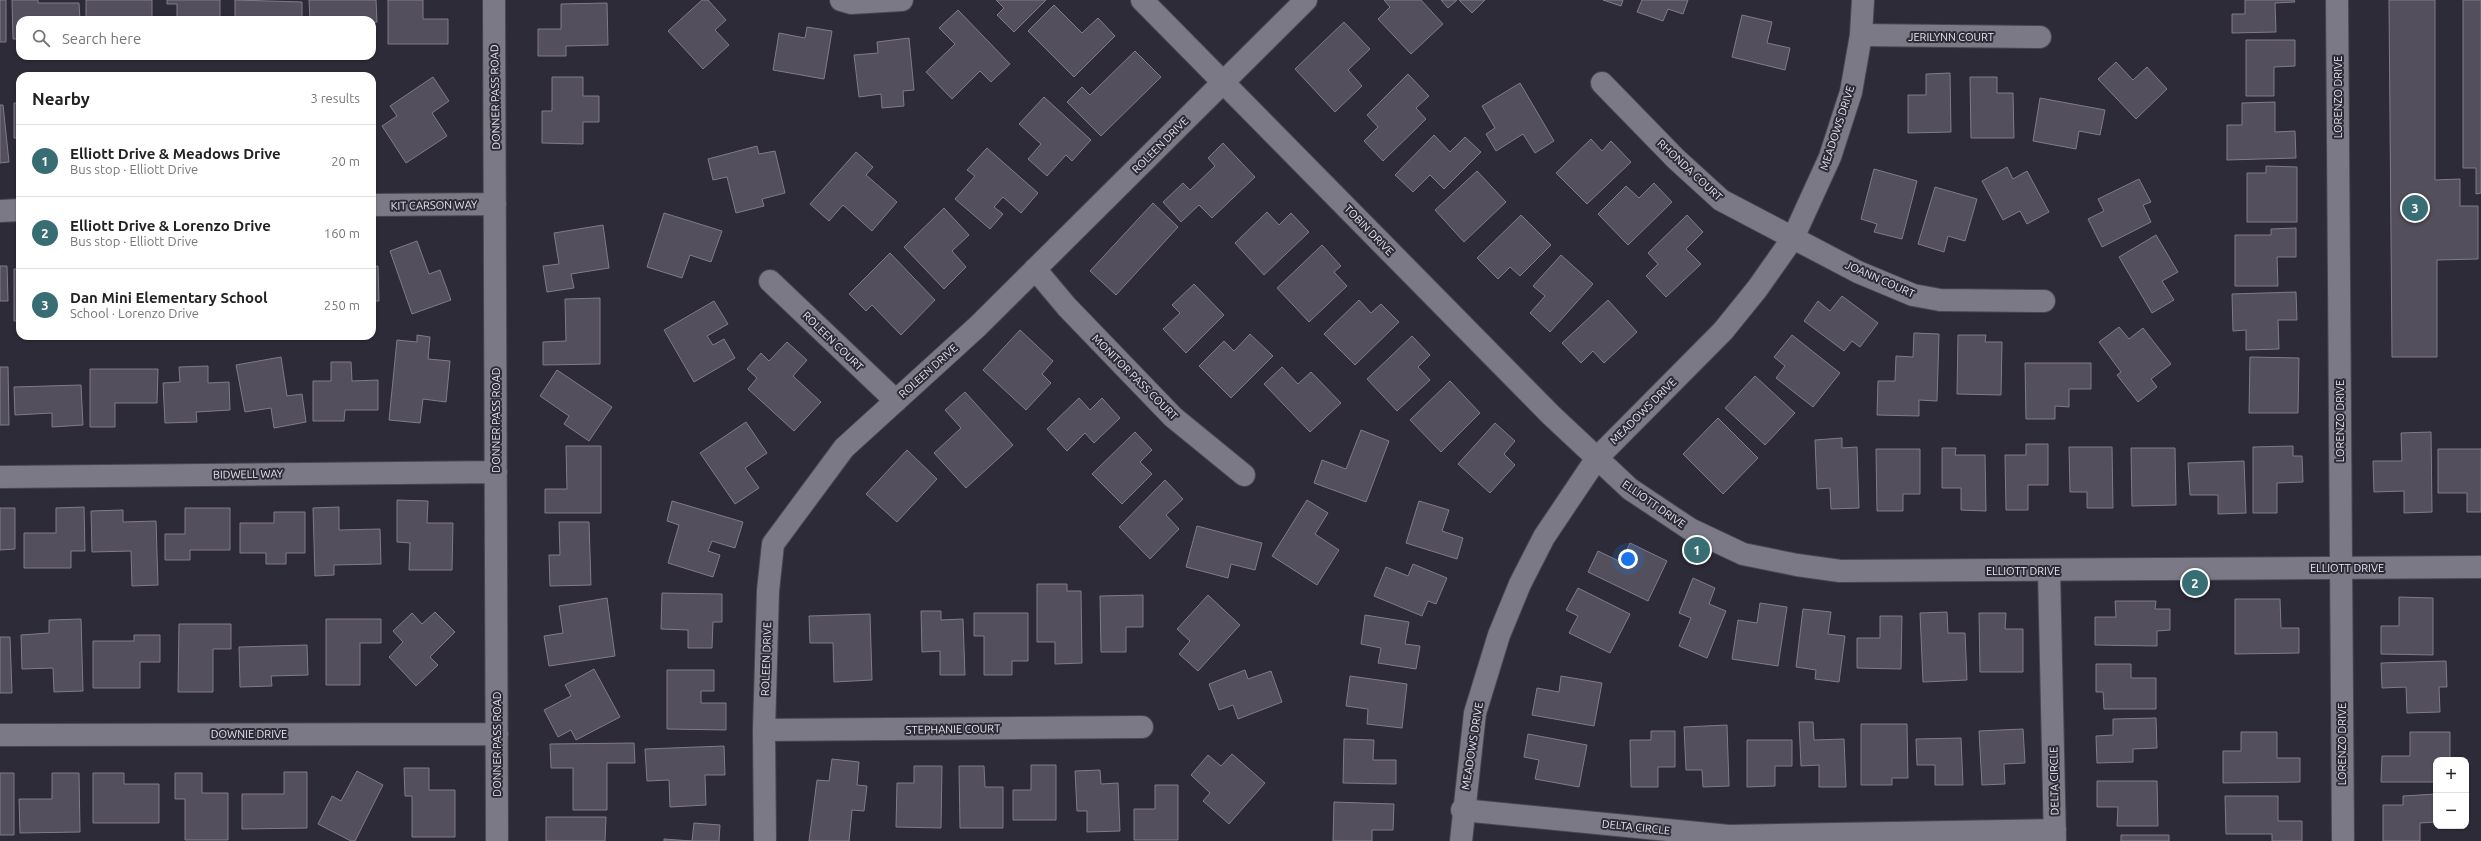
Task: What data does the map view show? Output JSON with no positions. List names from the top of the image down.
{
  "streets": {
    "street": [
      "JERILYNN COURT",
      "DONNER PASS ROAD",
      "LORENZO DRIVE",
      "MEADOWS DRIVE",
      "ROLEEN DRIVE",
      "RHONDA COURT",
      "KIT CARSON WAY",
      "TOBIN DRIVE",
      "JOANN COURT",
      "ROLEEN COURT",
      "MONITOR PASS COURT",
      "BIDWELL WAY",
      "ELLIOTT DRIVE",
      "STEPHANIE COURT",
      "DOWNIE DRIVE",
      "DELTA CIRCLE"
    ]
  },
  "crossings": [
    ["JERILYNN COURT", "MEADOWS DRIVE"],
    ["DONNER PASS ROAD", "KIT CARSON WAY"],
    ["DONNER PASS ROAD", "BIDWELL WAY"],
    ["DONNER PASS ROAD", "DOWNIE DRIVE"],
    ["LORENZO DRIVE", "ELLIOTT DRIVE"],
    ["MEADOWS DRIVE", "RHONDA COURT"],
    ["MEADOWS DRIVE", "TOBIN DRIVE"],
    ["MEADOWS DRIVE", "JOANN COURT"],
    ["MEADOWS DRIVE", "ELLIOTT DRIVE"],
    ["MEADOWS DRIVE", "DELTA CIRCLE"],
    ["ROLEEN DRIVE", "TOBIN DRIVE"],
    ["ROLEEN DRIVE", "ROLEEN COURT"],
    ["ROLEEN DRIVE", "MONITOR PASS COURT"],
    ["ROLEEN DRIVE", "STEPHANIE COURT"],
    ["RHONDA COURT", "JOANN COURT"],
    ["TOBIN DRIVE", "ELLIOTT DRIVE"],
    ["ELLIOTT DRIVE", "DELTA CIRCLE"]
  ],
  "page": {
    "search": "Search here",
    "heading": ["Nearby", "3 results"],
    "list": [
      {
        "mark": "1",
        "name": "Elliott Drive & Meadows Drive",
        "note": "Bus stop · Elliott Drive",
        "value": "20 m"
      },
      {
        "mark": "2",
        "name": "Elliott Drive & Lorenzo Drive",
        "note": "Bus stop · Elliott Drive",
        "value": "160 m"
      },
      {
        "mark": "3",
        "name": "Dan Mini Elementary School",
        "note": "School · Lorenzo Drive",
        "value": "250 m"
      }
    ],
    "pins": ["3", "1", "2"],
    "map_buttons": ["+", "−"]
  }
}
